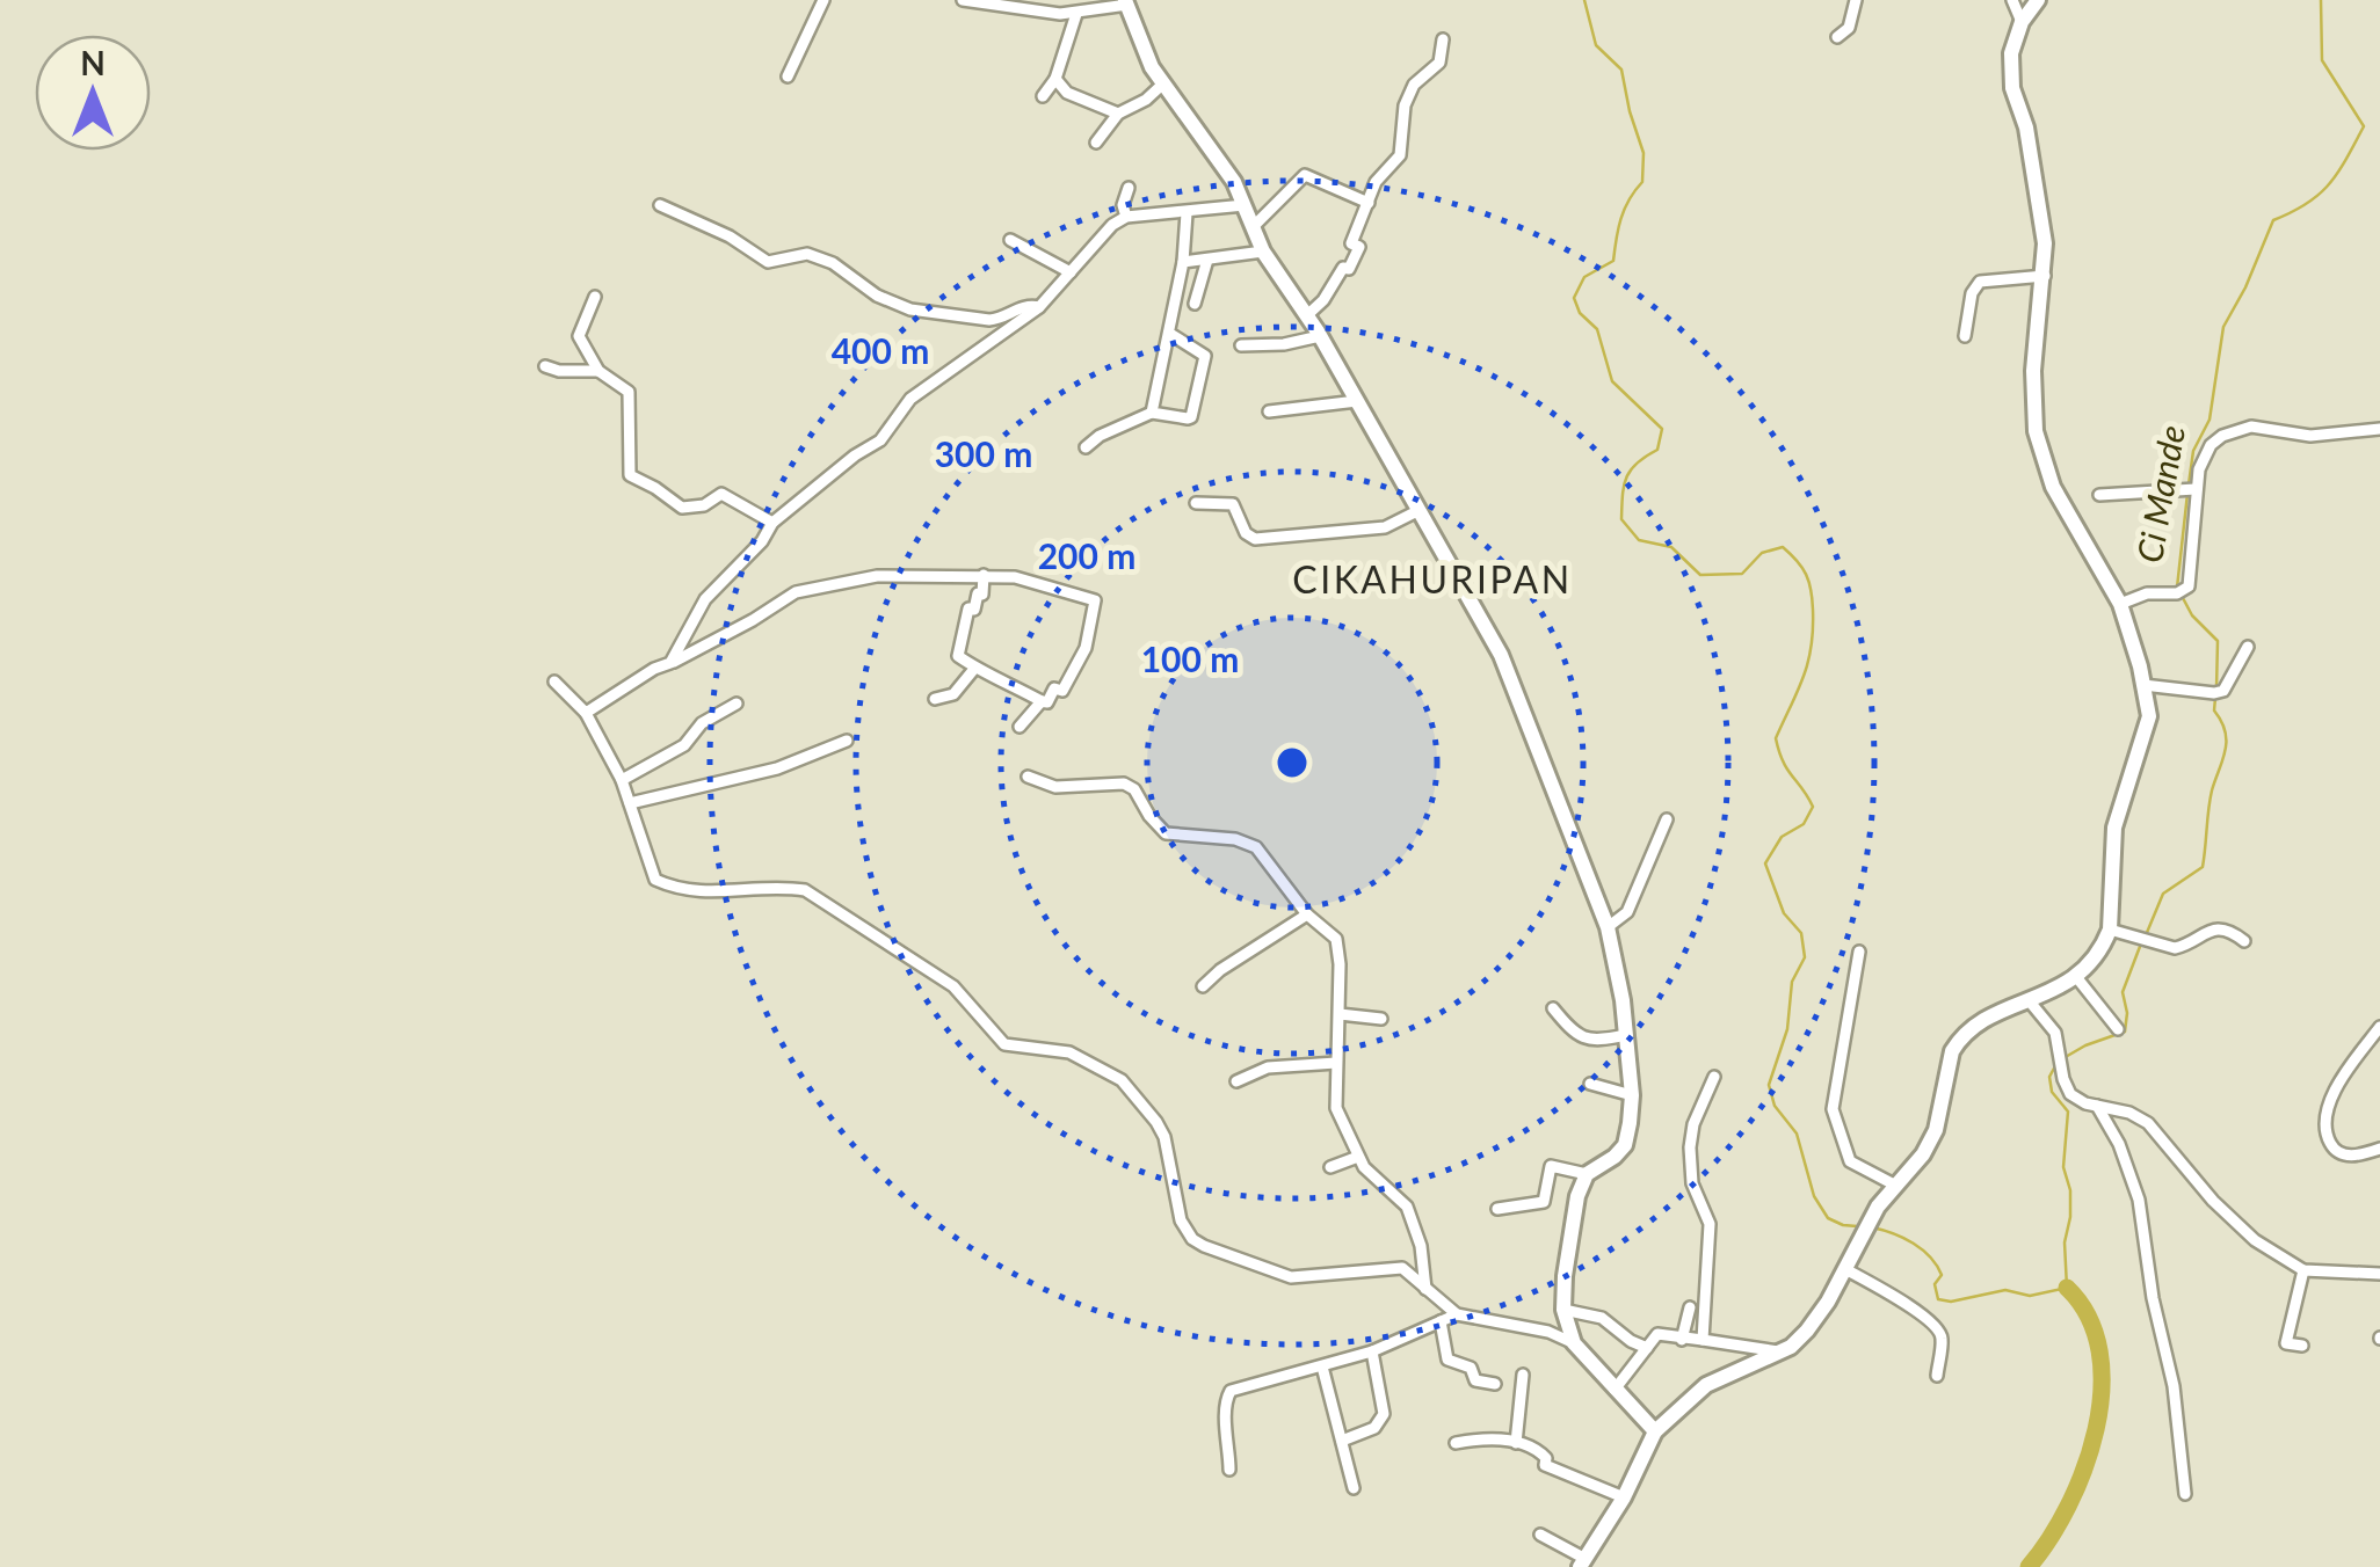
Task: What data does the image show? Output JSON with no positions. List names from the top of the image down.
{
  "districts": ["CIKAHURIPAN"],
  "water": ["Ci Mande"],
  "north": "top",
  "rings": [
    "400 m",
    "300 m",
    "200 m",
    "100 m"
  ]
}
